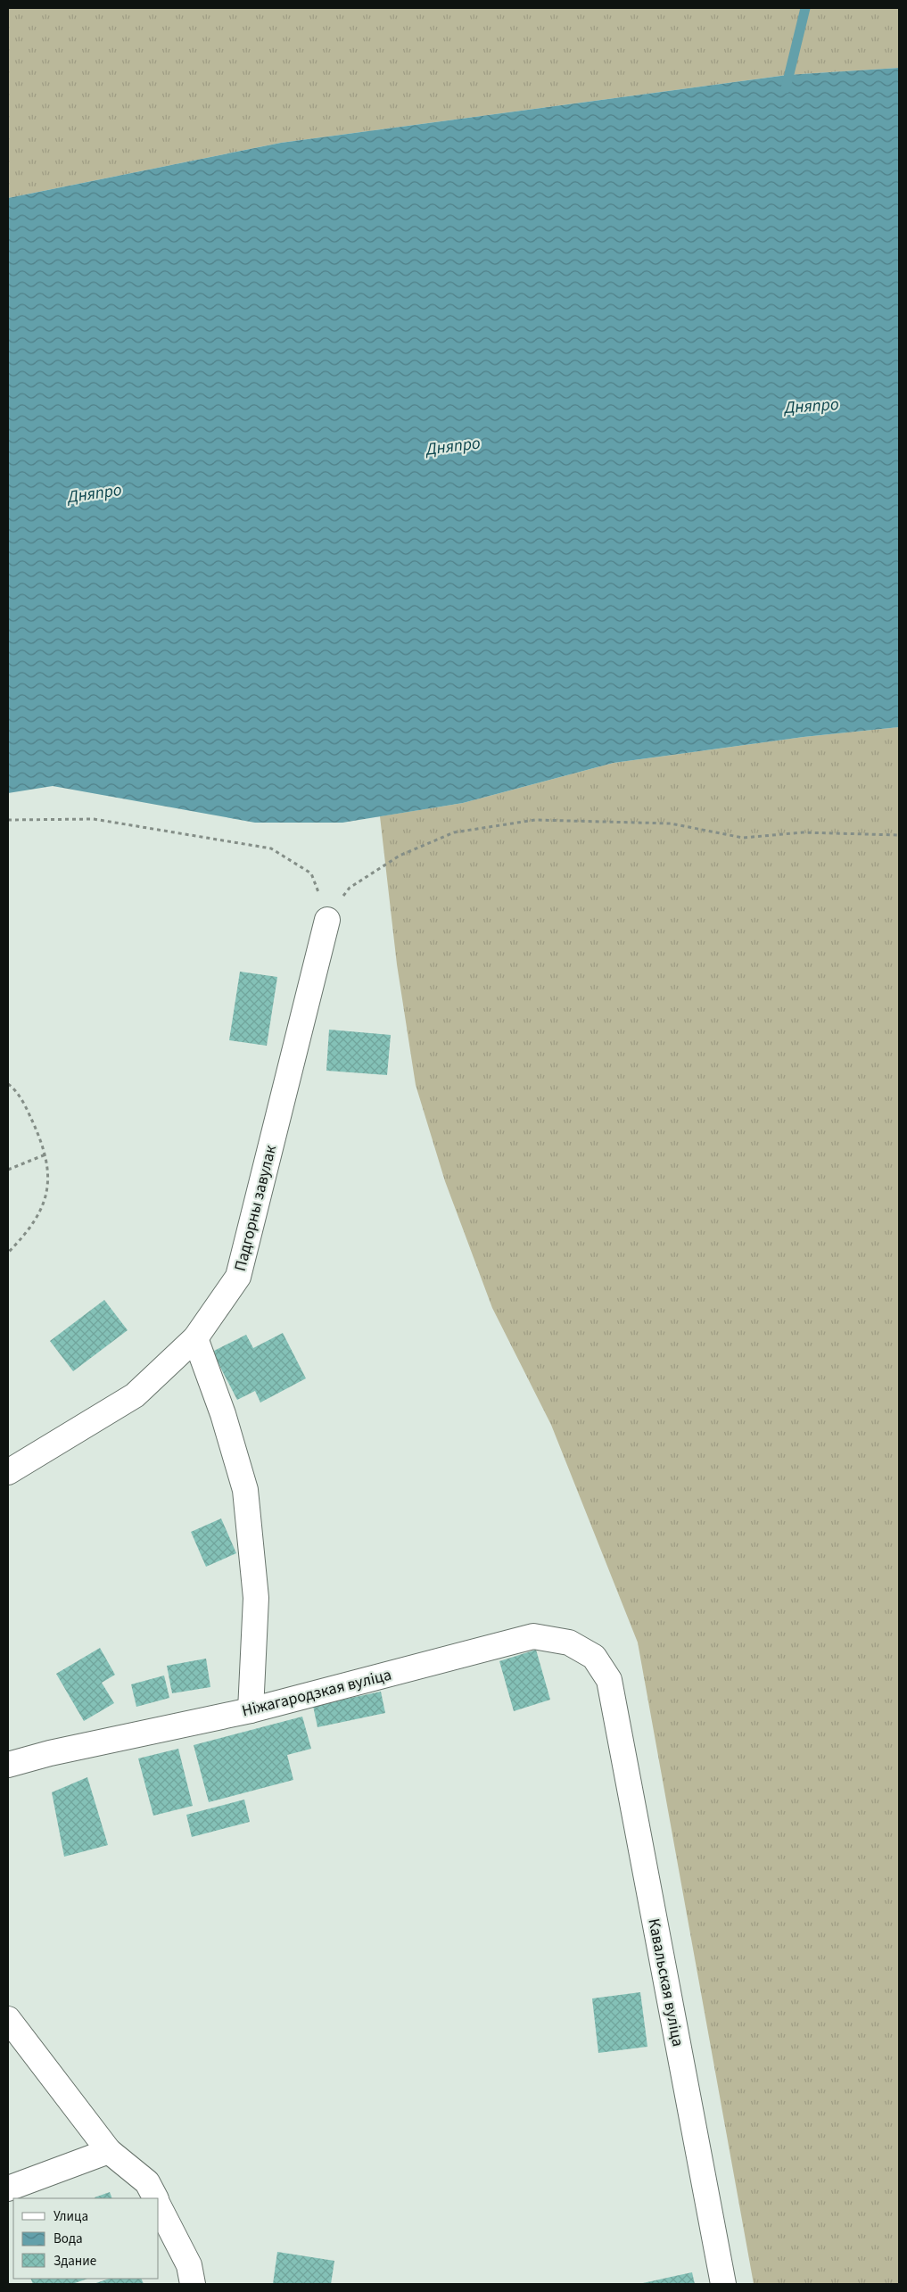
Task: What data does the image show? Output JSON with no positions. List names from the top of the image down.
{
  "streets": {
    "street": ["Падгорны завулак", "Ніжагародзкая вуліца", "Кавальская вуліца"]
  },
  "crossings": [
    ["Ніжагародзкая вуліца", "Кавальская вуліца"]
  ],
  "water": ["Дняпро"],
  "legend": ["Улица", "Вода", "Здание"]
}
